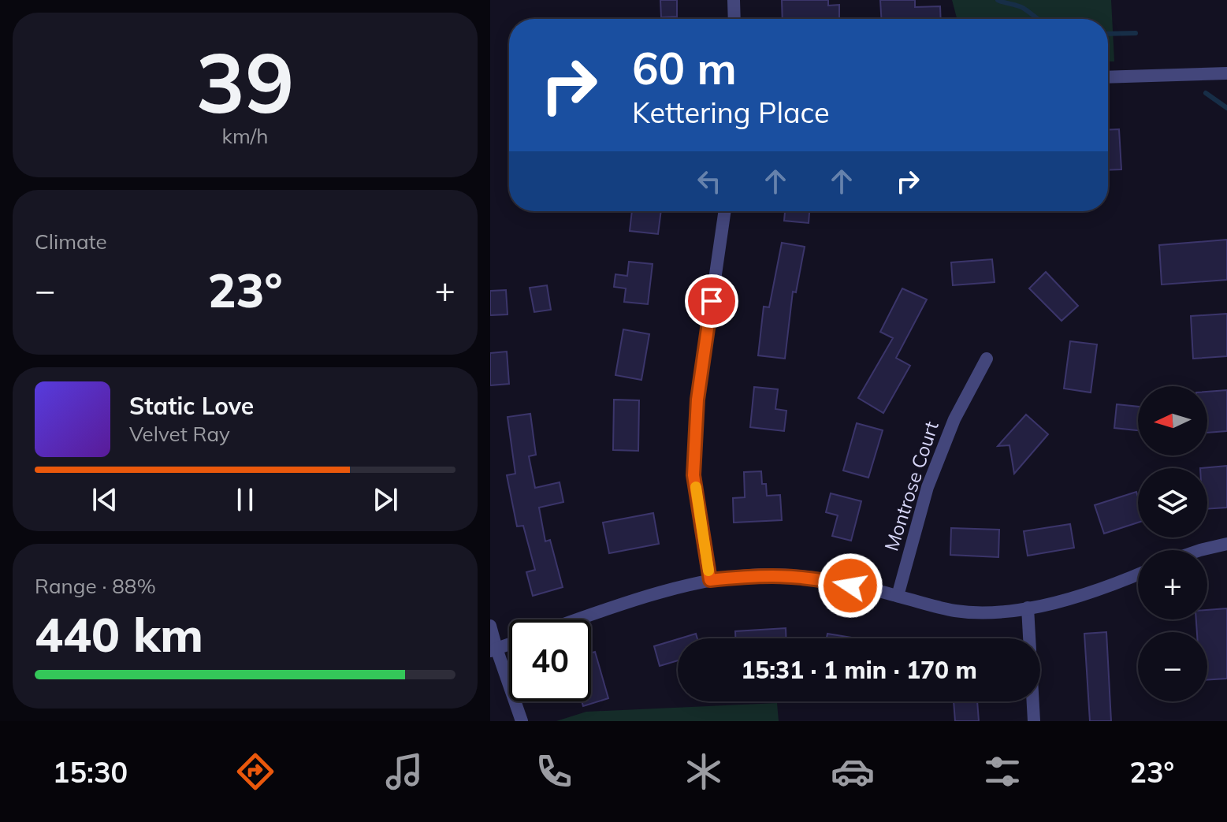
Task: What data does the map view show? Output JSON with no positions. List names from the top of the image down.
{
  "streets": {
    "street": ["Montrose Court"]
  },
  "north": "left",
  "page": {
    "tile": [
      ["39", "km/h"],
      "Climate",
      ["Range · 88%", "440 km"]
    ],
    "turn": ["60 m", "Kettering Place"],
    "heat": ["−", "23°", "+"],
    "song": ["Static Love", "Velvet Ray"],
    "map_buttons": ["+", "−"],
    "limit": "40",
    "trip": "15:31 · 1 min · 170 m",
    "tabs": ["15:30", "23°"]
  }
}
